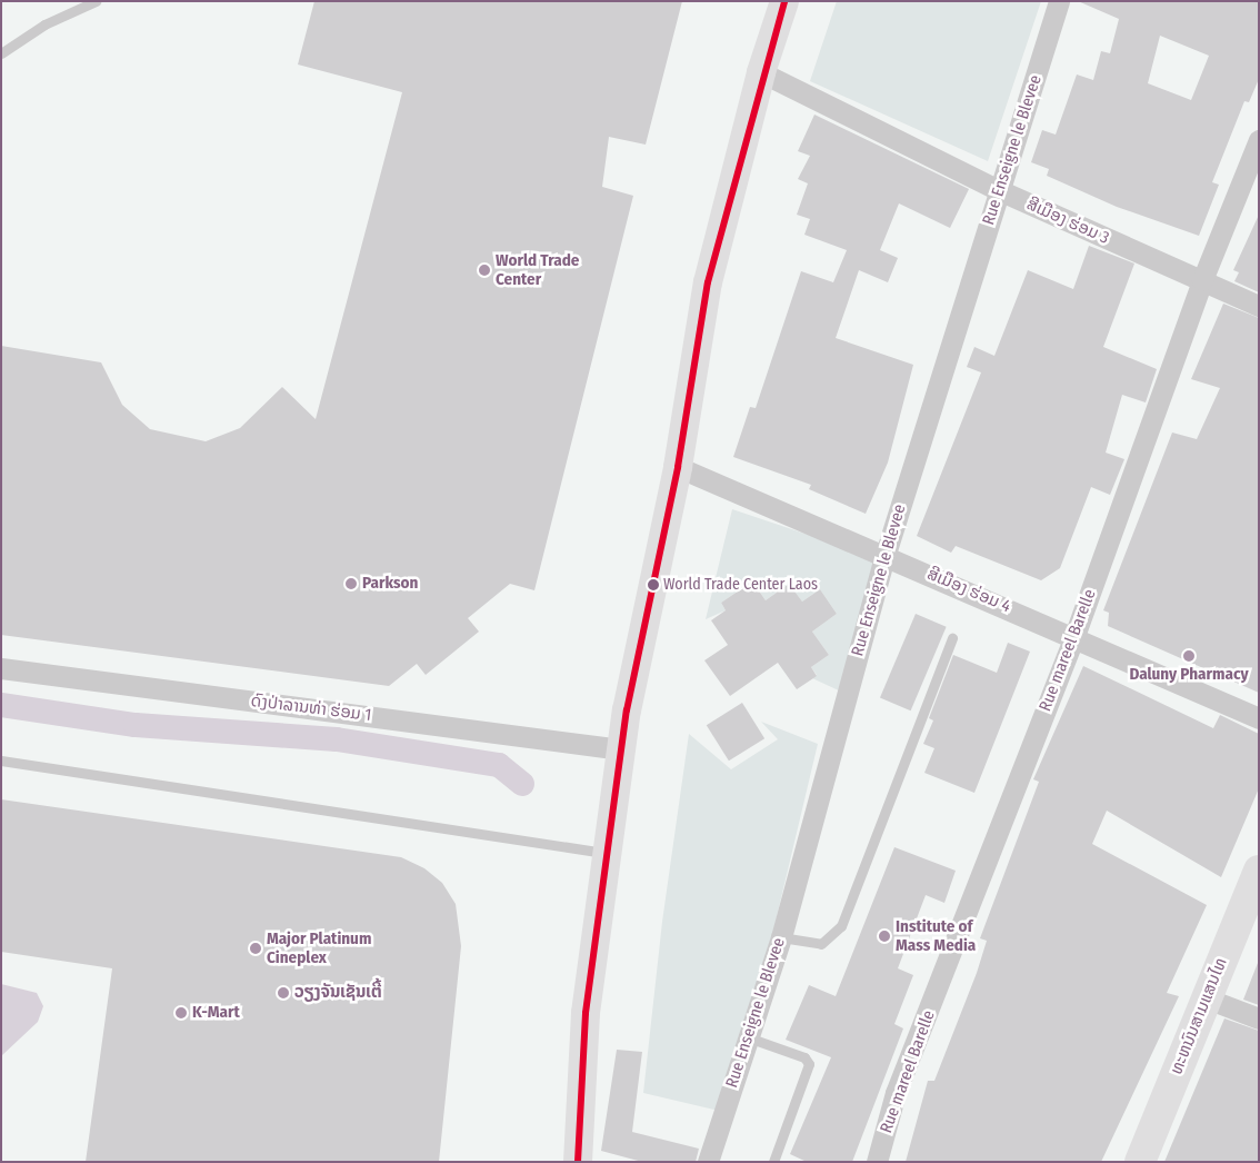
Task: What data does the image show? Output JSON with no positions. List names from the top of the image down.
{
  "streets": {
    "main road": ["ທະຫນົນສາມແສນໄທ"],
    "street": [
      "Rue Enseigne le Blevee",
      "ສີເມືອງ ຮ່ອມ 3",
      "ສີເມືອງ ຮ່ອມ 4",
      "Rue mareel Barelle",
      "ດົງປ່າລານທ່າ ຮ່ອມ 1"
    ]
  },
  "crossings": [
    ["Rue Enseigne le Blevee", "ສີເມືອງ ຮ່ອມ 3"],
    ["Rue Enseigne le Blevee", "ສີເມືອງ ຮ່ອມ 4"],
    ["ສີເມືອງ ຮ່ອມ 3", "Rue mareel Barelle"],
    ["ສີເມືອງ ຮ່ອມ 4", "Rue mareel Barelle"]
  ],
  "places": [
    "World Trade Center",
    "Parkson",
    "World Trade Center Laos",
    "Daluny Pharmacy",
    "Institute of Mass Media",
    "Major Platinum Cineplex",
    "ວຽງຈັນເຊັນເຕີ້",
    "K-Mart"
  ]
}
